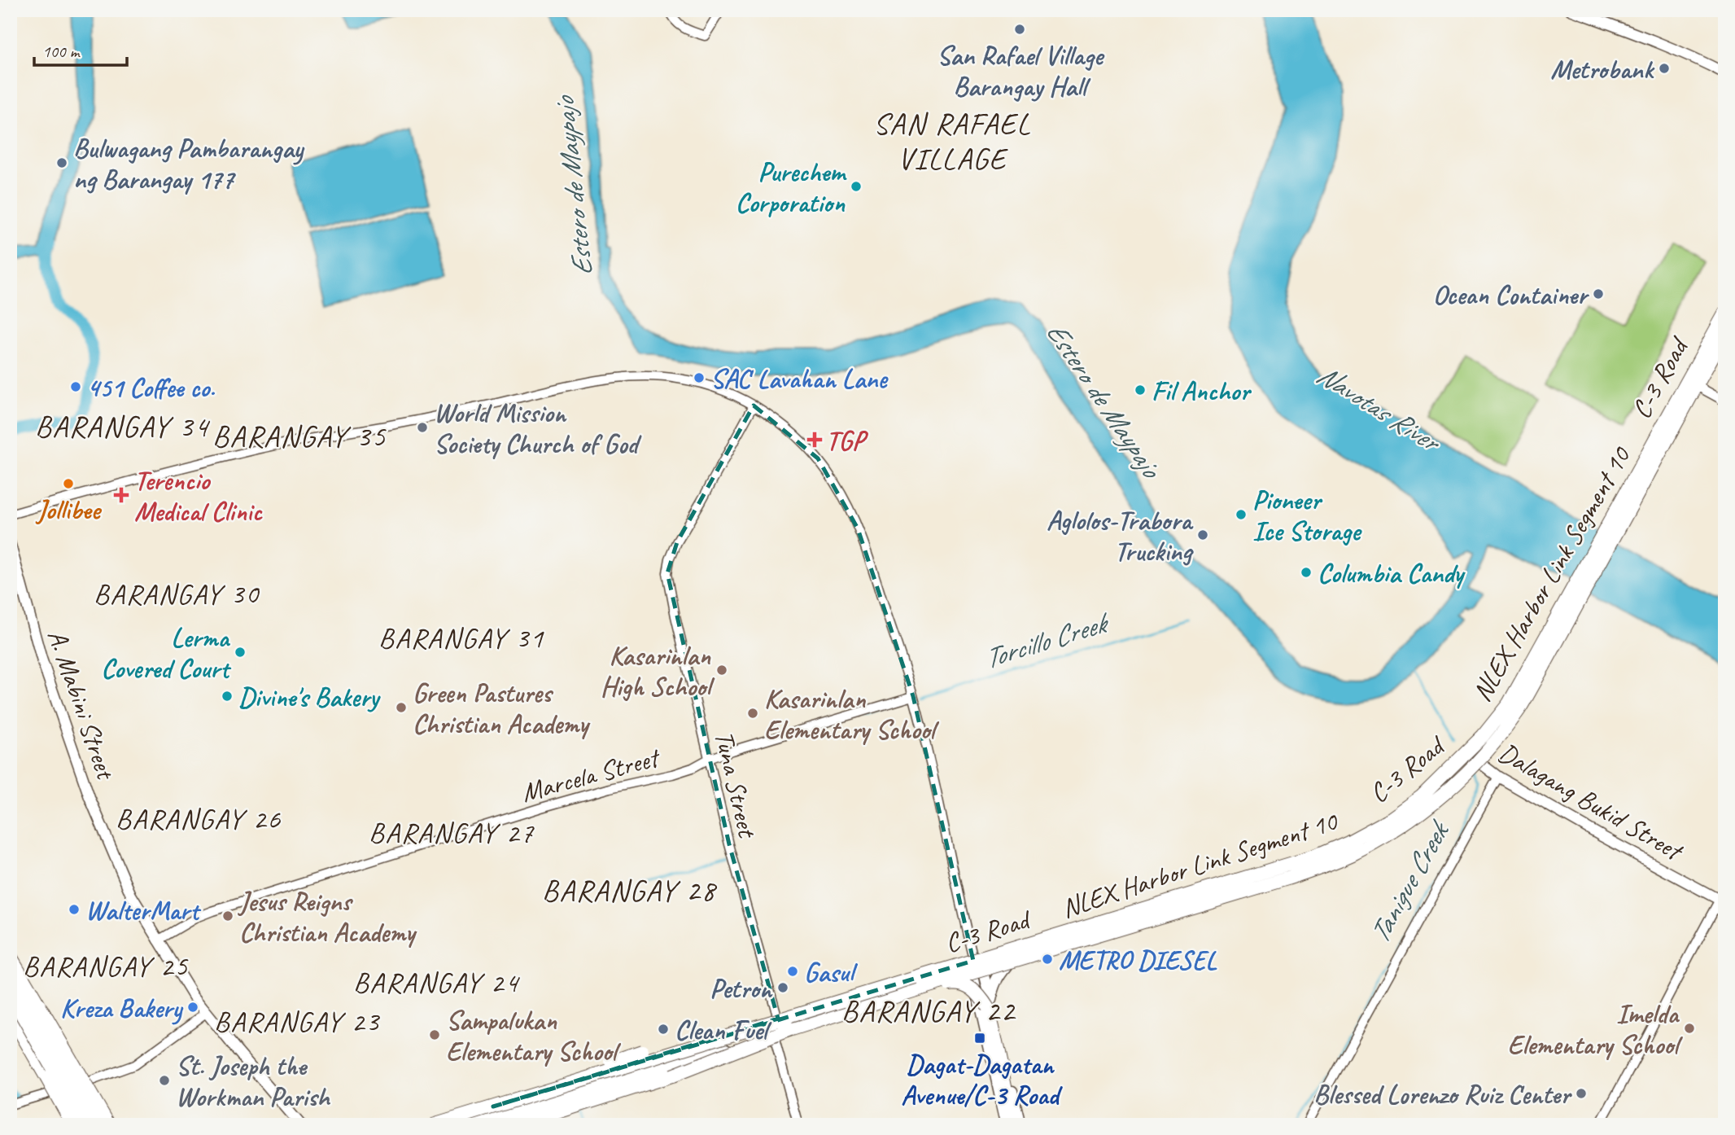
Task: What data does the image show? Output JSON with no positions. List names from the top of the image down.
{
  "streets": {
    "highway": ["NLEX Harbor Link Segment 10"],
    "main road": ["C-3 Road", "A. Mabini Street", "Dalagang Bukid Street"],
    "street": ["Marcela Street", "Tuna Street"]
  },
  "crossings": [
    ["C-3 Road", "Tuna Street"],
    ["C-3 Road", "Dalagang Bukid Street"],
    ["A. Mabini Street", "Marcela Street"],
    ["Marcela Street", "Tuna Street"]
  ],
  "districts": [
    "SAN RAFAEL VILLAGE",
    "BARANGAY 34",
    "BARANGAY 35",
    "BARANGAY 30",
    "BARANGAY 31",
    "BARANGAY 26",
    "BARANGAY 27",
    "BARANGAY 28",
    "BARANGAY 25",
    "BARANGAY 24",
    "BARANGAY 22",
    "BARANGAY 23"
  ],
  "water": [
    "Estero de Maypajo",
    "Navotas River",
    "Torcillo Creek",
    "Tanigue Creek"
  ],
  "places": {
    "other": [
      "San Rafael Village Barangay Hall",
      "Metrobank",
      "Bulwagang Pambarangay ng Barangay 177",
      "Purechem Corporation",
      "Ocean Container",
      "SAC Lavahan Lane",
      "451 Coffee co.",
      "Fil Anchor",
      "World Mission Society Church of God",
      "Jollibee",
      "Pioneer Ice Storage",
      "Aglolos-Trabora Trucking",
      "Columbia Candy",
      "Lerma Covered Court",
      "Kasarinlan High School",
      "Divine's Bakery",
      "Green Pastures Christian Academy",
      "Kasarinlan Elementary School",
      "WalterMart",
      "Jesus Reigns Christian Academy",
      "METRO DIESEL",
      "Gasul",
      "Petron",
      "Kreza Bakery",
      "Imelda Elementary School",
      "Clean Fuel",
      "Sampalukan Elementary School",
      "St. Joseph the Workman Parish",
      "Blessed Lorenzo Ruiz Center"
    ],
    "health": ["TGP", "Terencio Medical Clinic"],
    "transit": ["Dagat-Dagatan Avenue/C-3 Road"]
  },
  "scale_bar": "100 m"
}
